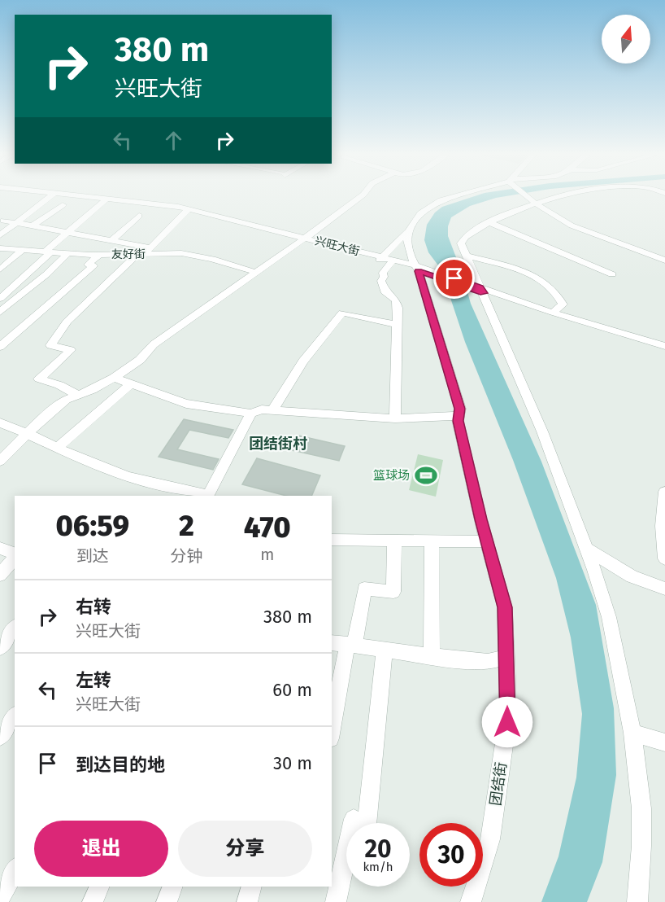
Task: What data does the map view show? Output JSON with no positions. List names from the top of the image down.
{
  "streets": {
    "street": ["兴旺大街", "友好街", "团结街"]
  },
  "crossings": [
    ["兴旺大街", "团结街"]
  ],
  "districts": ["团结街村"],
  "places": {
    "sports": ["篮球场"]
  },
  "north": "top",
  "page": {
    "turn": ["380 m", "兴旺大街"],
    "eta": [
      "06:59",
      "到达",
      "2",
      "分钟",
      "470",
      "m"
    ],
    "list": [
      {
        "name": "右转",
        "note": "兴旺大街",
        "value": "380 m"
      },
      {
        "name": "左转",
        "note": "兴旺大街",
        "value": "60 m"
      },
      {
        "name": "到达目的地",
        "value": "30 m"
      }
    ],
    "buttons": ["退出", "分享"],
    "speed": "20 km/h",
    "limit": "30"
  }
}
